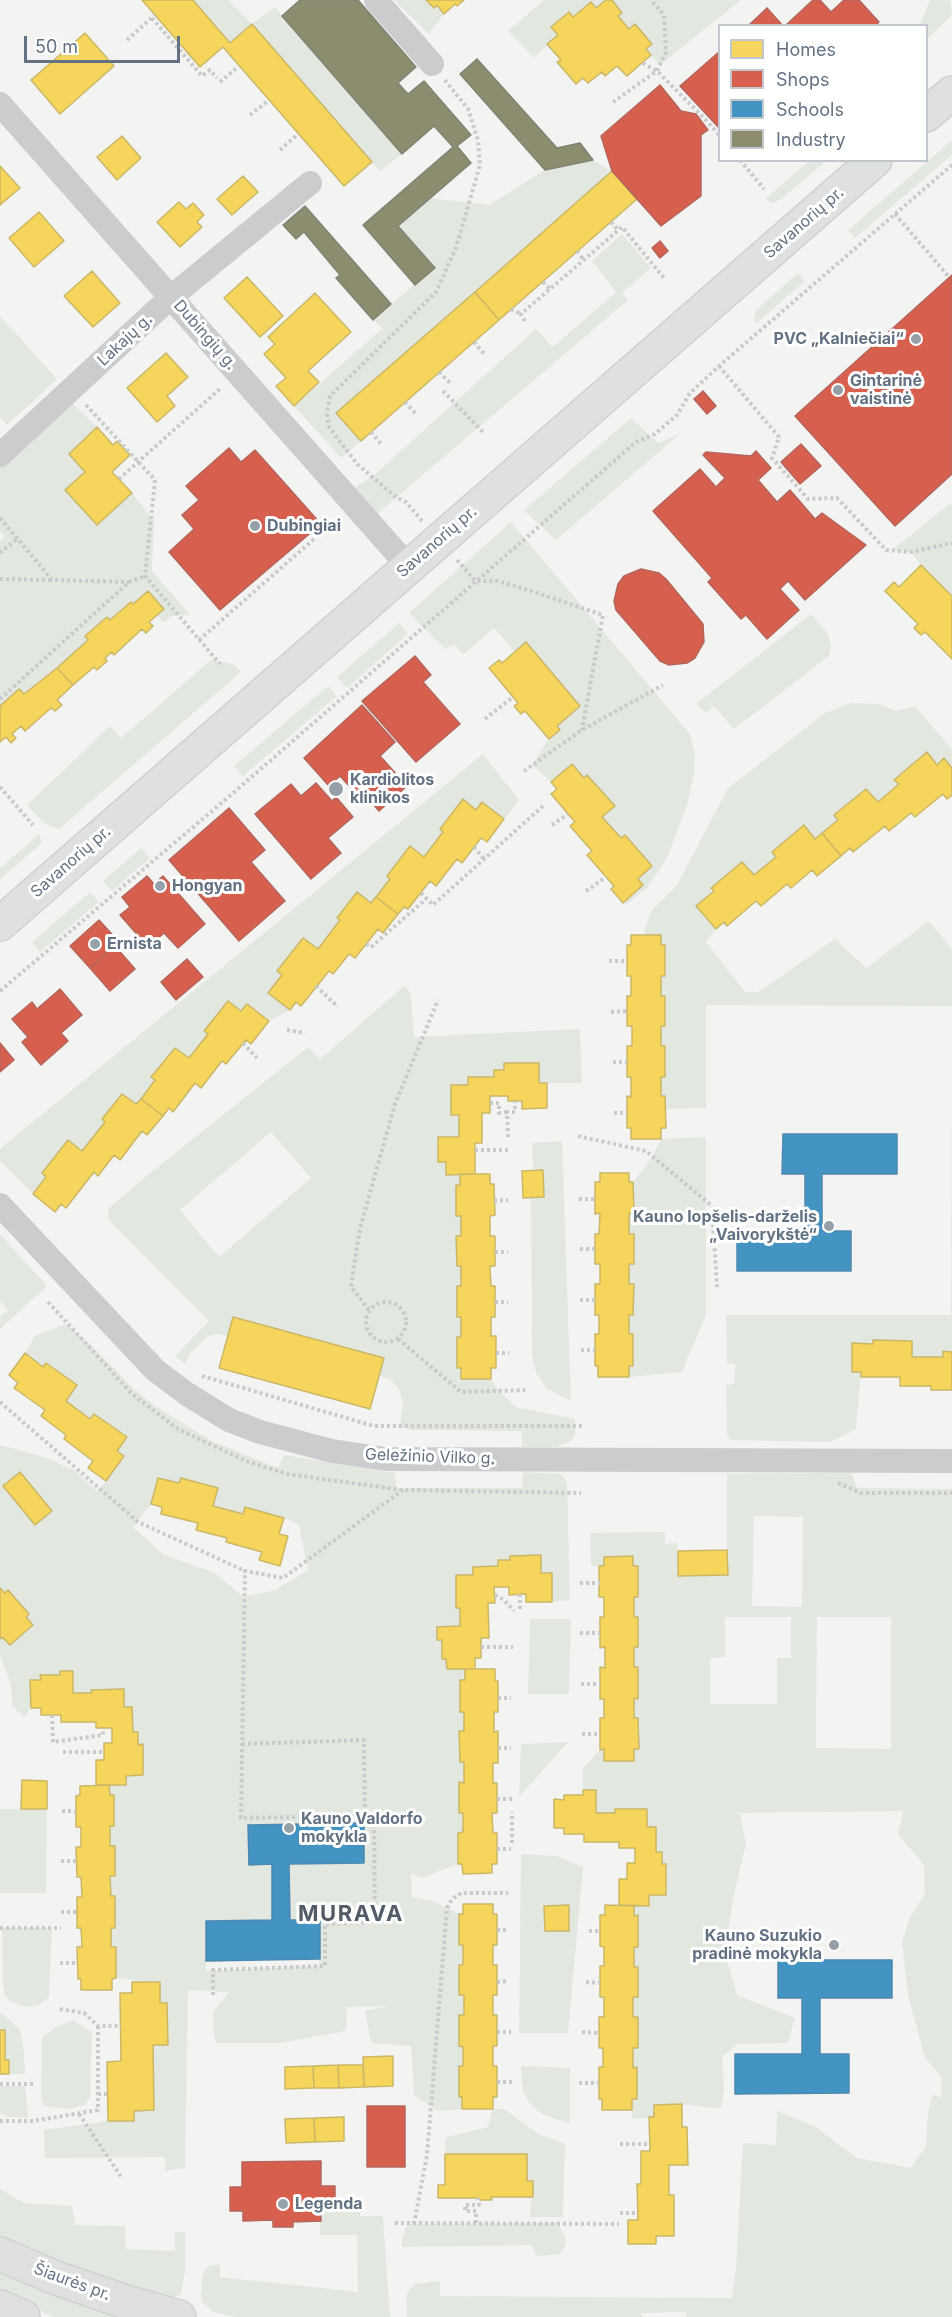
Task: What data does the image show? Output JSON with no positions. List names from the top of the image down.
{
  "streets": {
    "main road": ["Savanorių pr.", "Šiaurės pr."],
    "street": ["Dubingių g.", "Lakajų g.", "Geležinio Vilko g."]
  },
  "crossings": [
    ["Savanorių pr.", "Dubingių g."],
    ["Dubingių g.", "Lakajų g."]
  ],
  "districts": ["MURAVA"],
  "places": [
    "PVC „Kalniečiai“",
    "Gintarinė vaistinė",
    "Dubingiai",
    "Kardiolitos klinikos",
    "Hongyan",
    "Ernista",
    "Kauno lopšelis-darželis „Vaivorykštė“",
    "Kauno Valdorfo mokykla",
    "Kauno Suzukio pradinė mokykla",
    "Legenda"
  ],
  "legend": [
    "Homes",
    "Shops",
    "Schools",
    "Industry"
  ],
  "scale_bar": "50 m"
}
